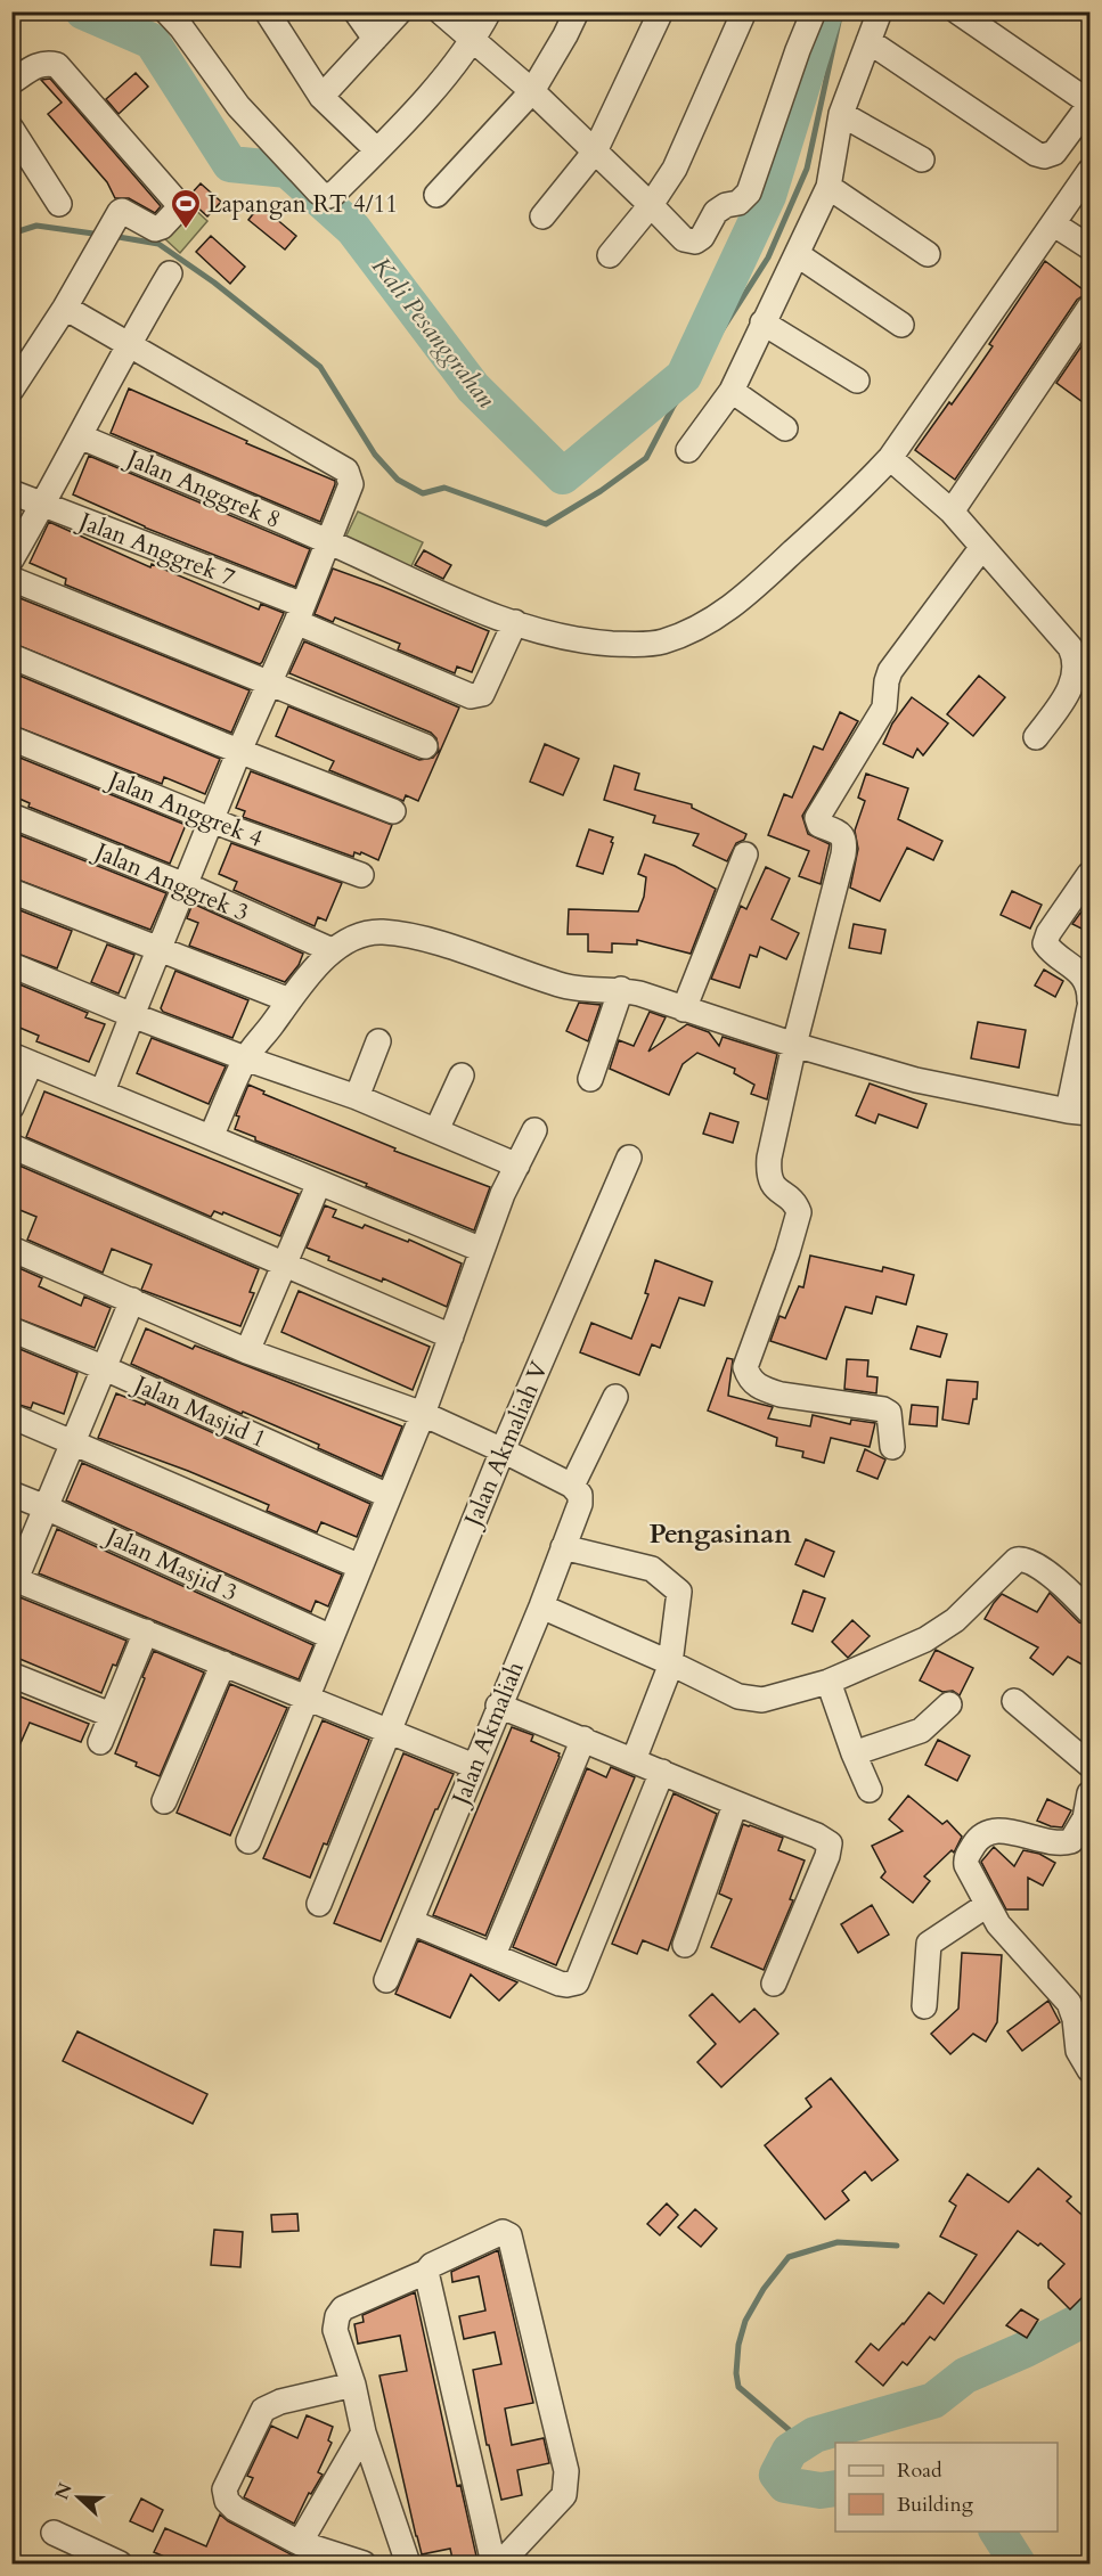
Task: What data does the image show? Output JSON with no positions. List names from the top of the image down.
{
  "streets": {
    "street": [
      "Jalan Anggrek 8",
      "Jalan Anggrek 7",
      "Jalan Anggrek 4",
      "Jalan Anggrek 3",
      "Jalan Masjid 1",
      "Jalan Akmaliah V",
      "Jalan Masjid 3",
      "Jalan Akmaliah"
    ]
  },
  "crossings": [
    ["Jalan Anggrek 8", "Jalan Anggrek 7"]
  ],
  "districts": ["Pengasinan"],
  "water": ["Kali Pesanggrahan"],
  "places": {
    "sports": ["Lapangan RT 4/11"]
  },
  "legend": ["Road", "Building"],
  "north": "left"
}
